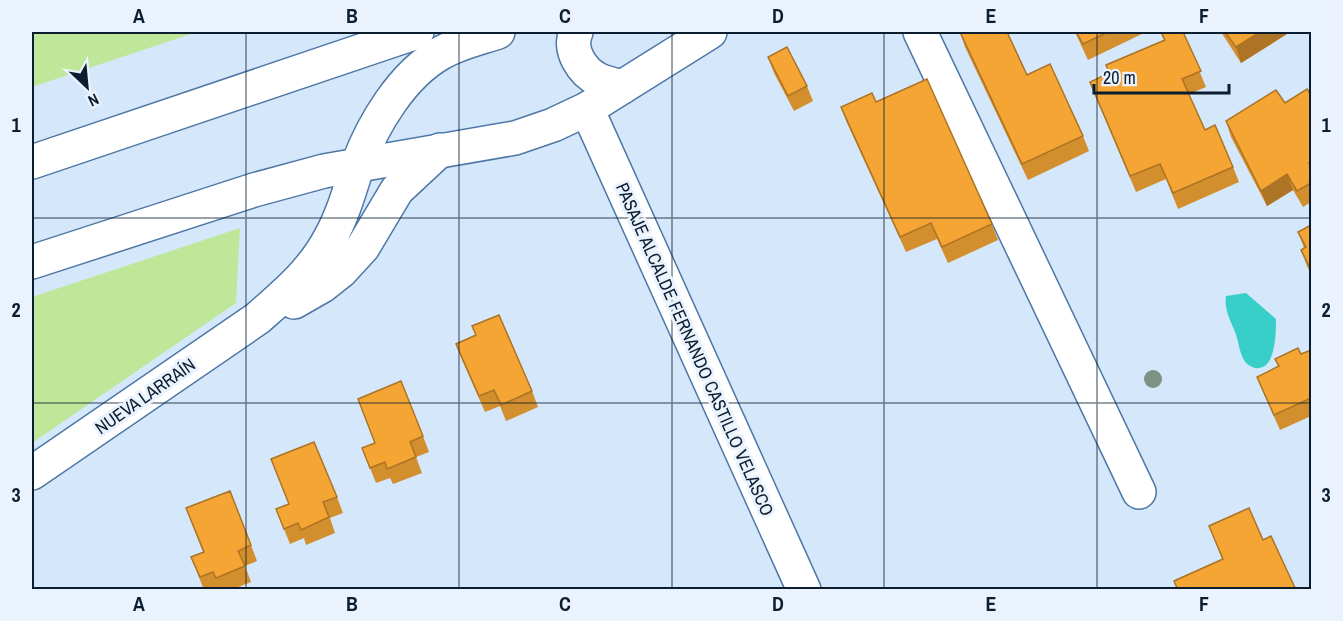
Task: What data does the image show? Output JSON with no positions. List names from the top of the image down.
{
  "streets": {
    "street": ["PASAJE ALCALDE FERNANDO CASTILLO VELASCO", "NUEVA LARRAÍN"]
  },
  "scale_bar": "20 m",
  "north": "bottom right",
  "grid": {
    "columns": [
      "A",
      "B",
      "C",
      "D",
      "E",
      "F"
    ],
    "rows": ["1", "2", "3"]
  }
}
